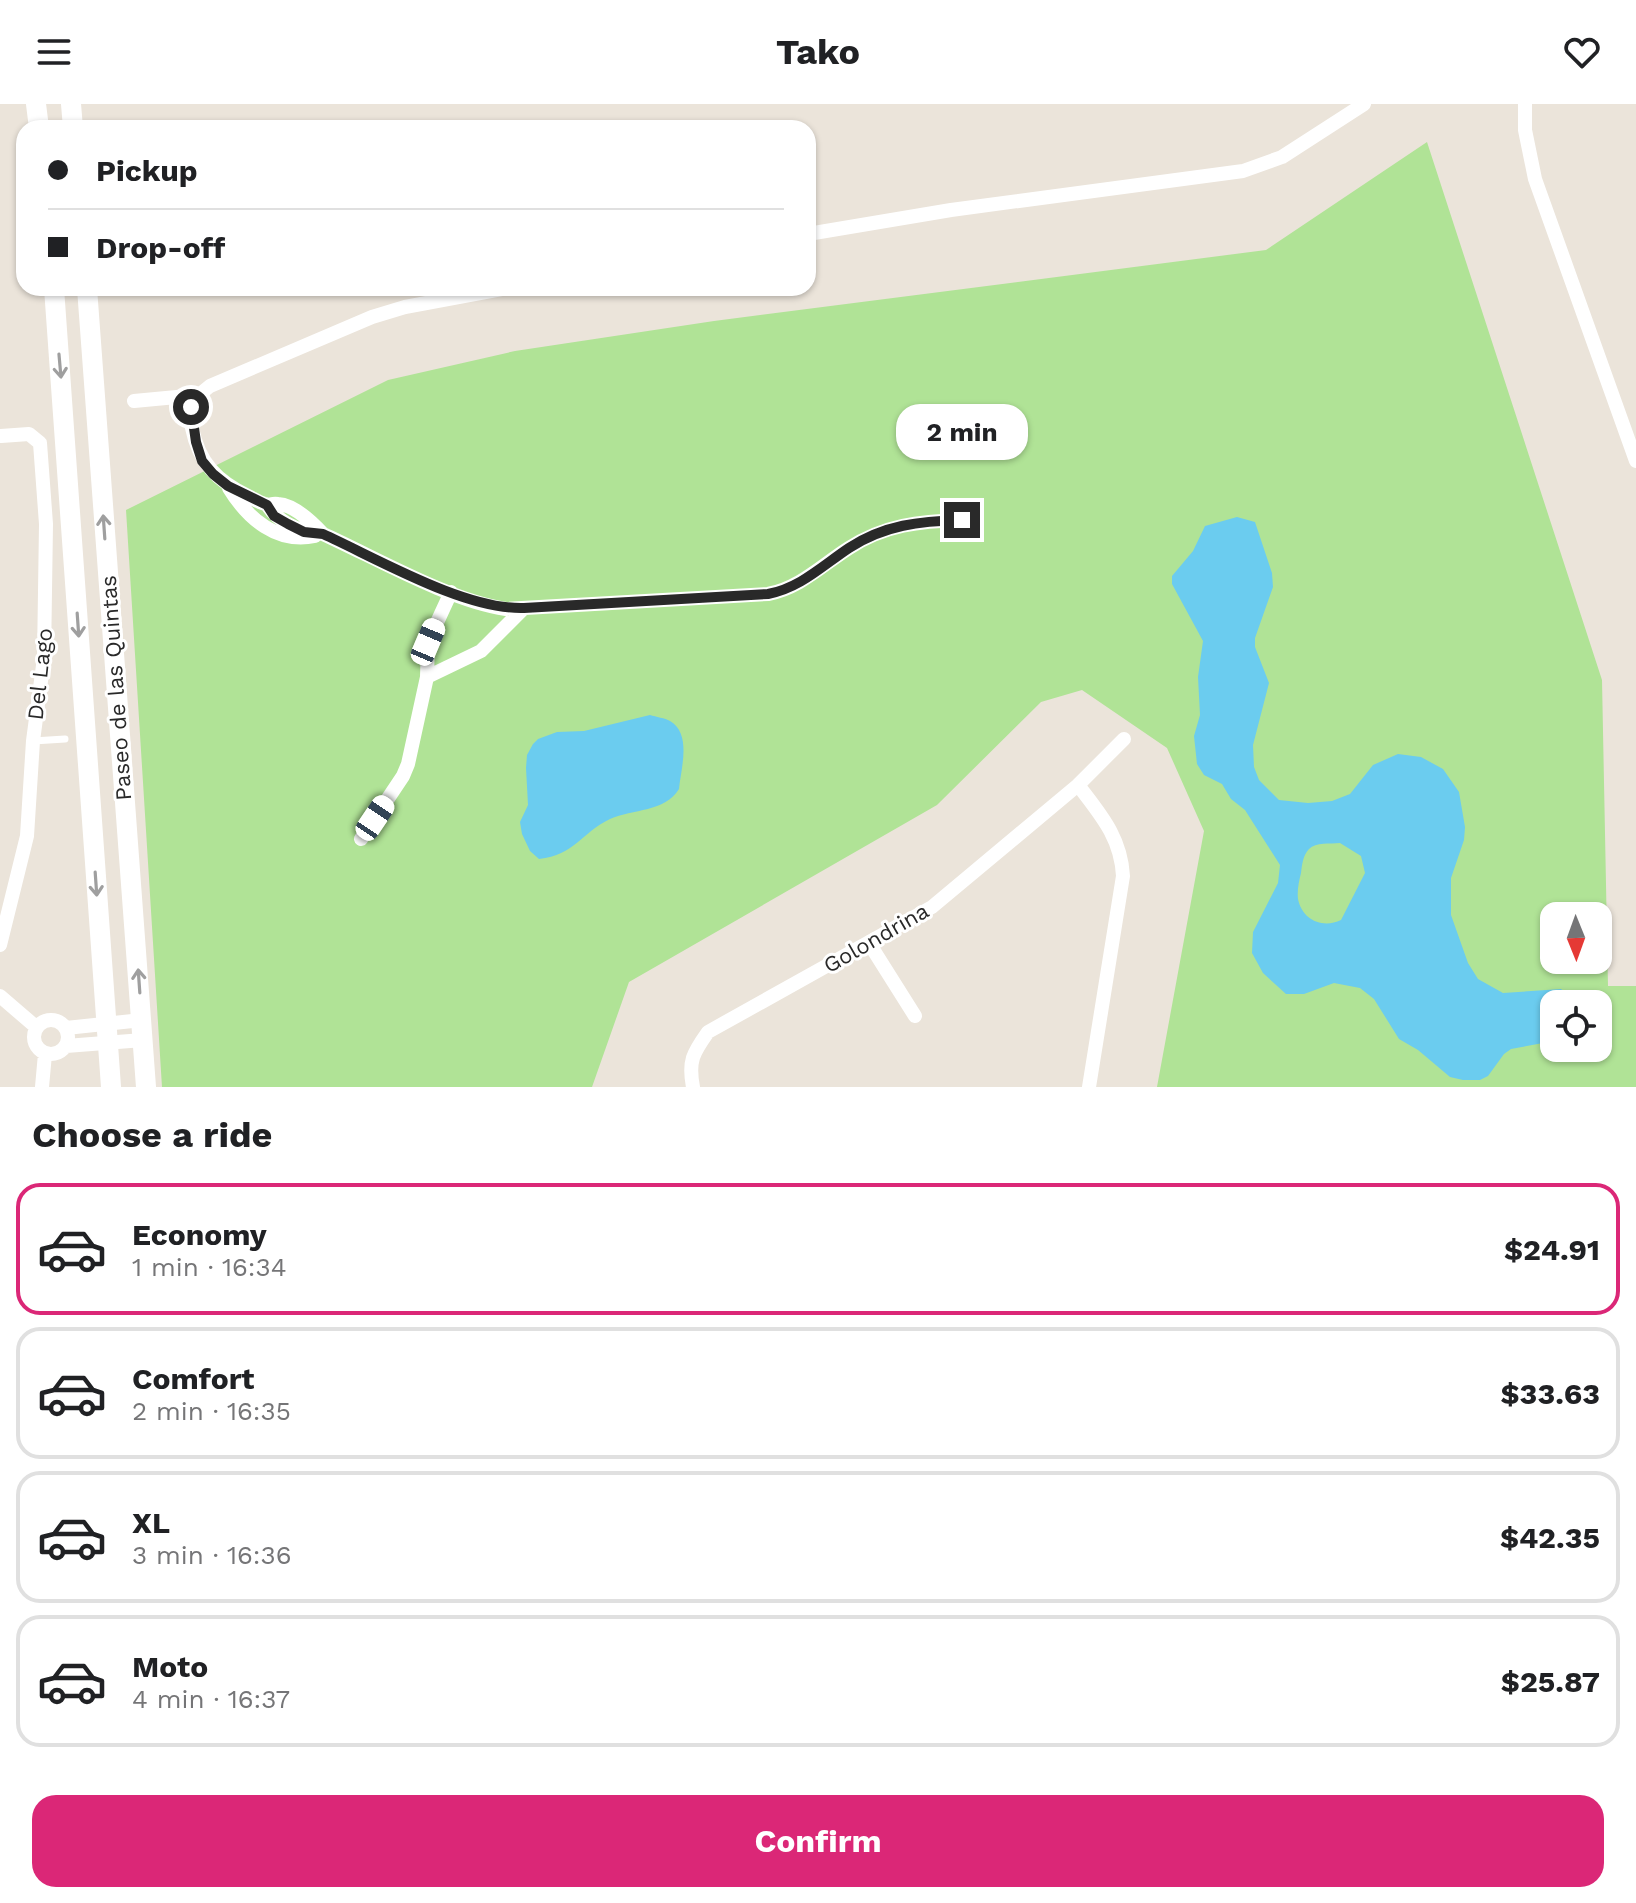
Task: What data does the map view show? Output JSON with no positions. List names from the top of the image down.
{
  "streets": {
    "main road": ["Paseo de las Quintas"],
    "street": ["Del Lago", "Golondrina"]
  },
  "north": "bottom",
  "page": {
    "header": "Tako",
    "banner": ["Pickup", "Drop-off"],
    "bubble": "2 min",
    "heading": "Choose a ride",
    "list": [
      {
        "name": "Economy",
        "note": "1 min · 16:34",
        "value": "$24.91"
      },
      {
        "name": "Comfort",
        "note": "2 min · 16:35",
        "value": "$33.63"
      },
      {
        "name": "XL",
        "note": "3 min · 16:36",
        "value": "$42.35"
      },
      {
        "name": "Moto",
        "note": "4 min · 16:37",
        "value": "$25.87"
      }
    ],
    "buttons": "Confirm"
  }
}
